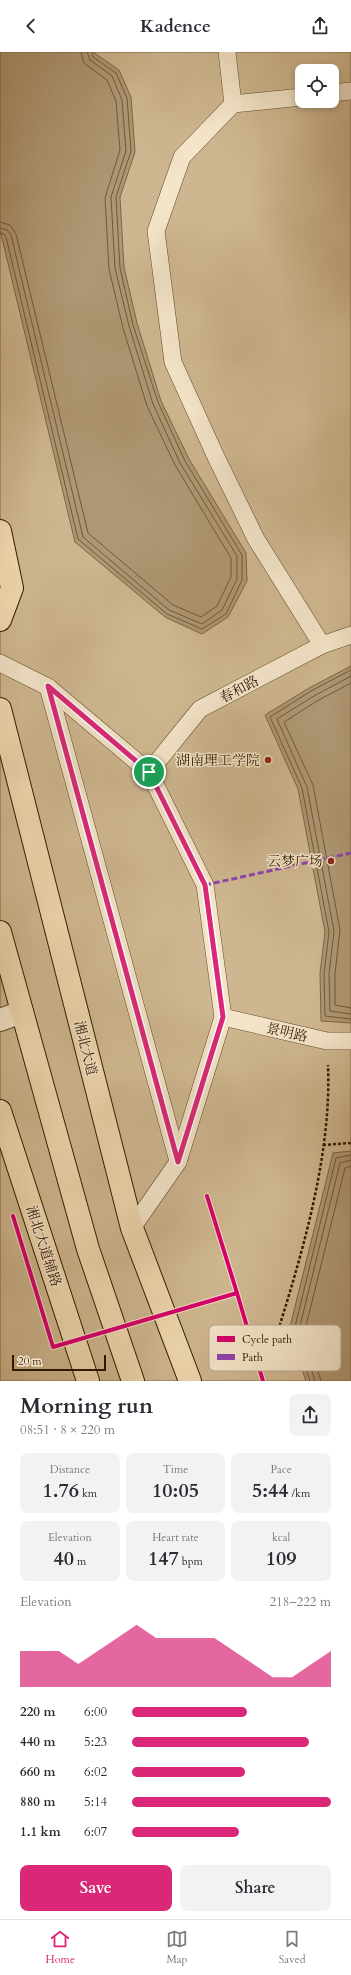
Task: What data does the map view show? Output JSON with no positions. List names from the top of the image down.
{
  "streets": {
    "main road": ["湘北大道", "湘北大道辅路"],
    "lane": ["春和路", "景明路"]
  },
  "places": ["湖南理工学院", "云梦广场"],
  "legend": ["Cycle path", "Path"],
  "scale_bar": "20 m",
  "page": {
    "header": "Kadence",
    "scale": "20 m",
    "heading": ["Morning run", "08:51 · 8 × 220 m"],
    "stats": [
      ["Distance", "1.76 km"],
      ["Time", "10:05"],
      ["Pace", "5:44 /km"],
      ["Elevation", "40 m"],
      ["Heart rate", "147 bpm"],
      ["kcal", "109"]
    ],
    "chart": ["Elevation", "218–222 m"],
    "list": [
      {
        "name": "220 m",
        "note": "6:00"
      },
      {
        "name": "440 m",
        "note": "5:23"
      },
      {
        "name": "660 m",
        "note": "6:02"
      },
      {
        "name": "880 m",
        "note": "5:14"
      },
      {
        "name": "1.1 km",
        "note": "6:07"
      }
    ],
    "buttons": ["Save", "Share"],
    "tabs": ["Home", "Map", "Saved"]
  }
}
